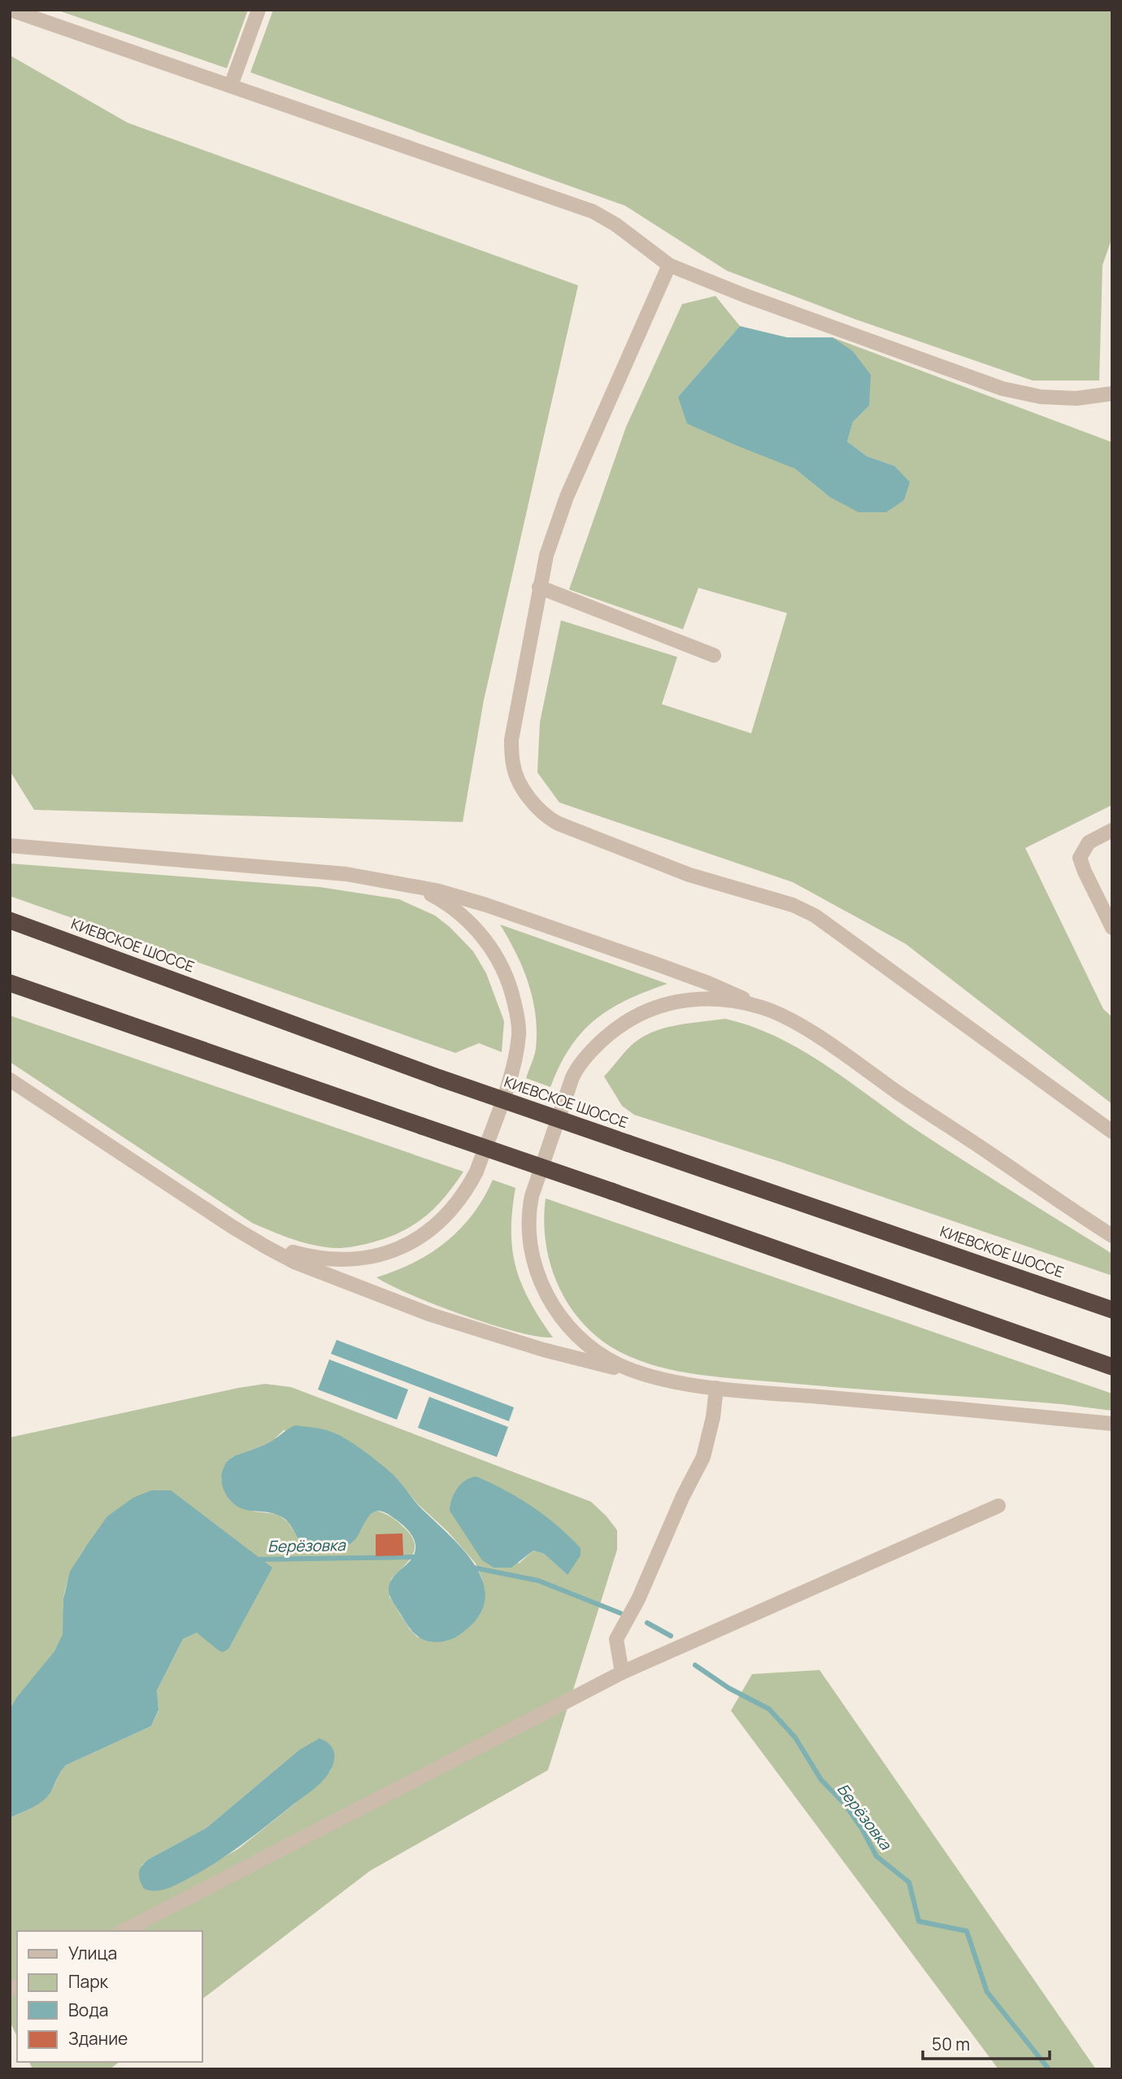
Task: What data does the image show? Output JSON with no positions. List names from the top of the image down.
{
  "streets": {
    "highway": ["КИЕВСКОЕ ШОССЕ"]
  },
  "water": ["Берёзовка"],
  "legend": [
    "Улица",
    "Парк",
    "Вода",
    "Здание"
  ],
  "scale_bar": "50 m"
}
